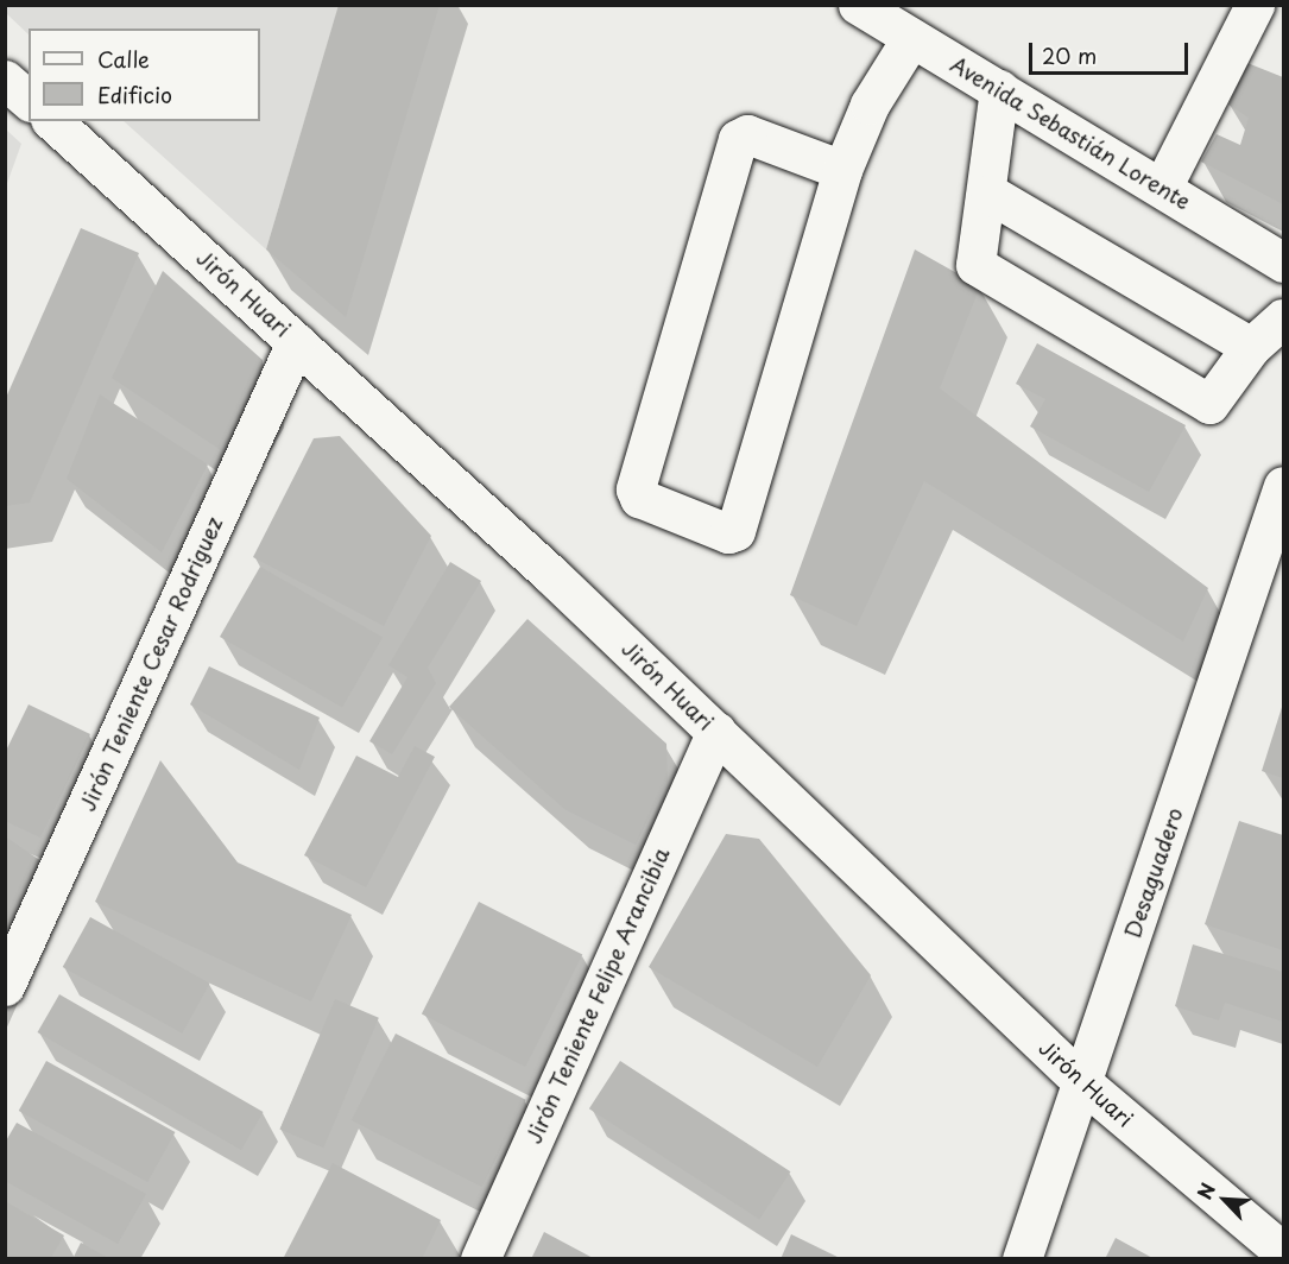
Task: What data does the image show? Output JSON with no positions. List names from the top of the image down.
{
  "streets": {
    "street": [
      "Avenida Sebastián Lorente",
      "Jirón Huari",
      "Jirón Teniente Cesar Rodriguez",
      "Desaguadero",
      "Jirón Teniente Felipe Arancibia"
    ]
  },
  "crossings": [
    ["Jirón Huari", "Jirón Teniente Cesar Rodriguez"],
    ["Jirón Huari", "Desaguadero"],
    ["Jirón Huari", "Jirón Teniente Felipe Arancibia"]
  ],
  "legend": ["Calle", "Edificio"],
  "scale_bar": "20 m",
  "north": "top left"
}
